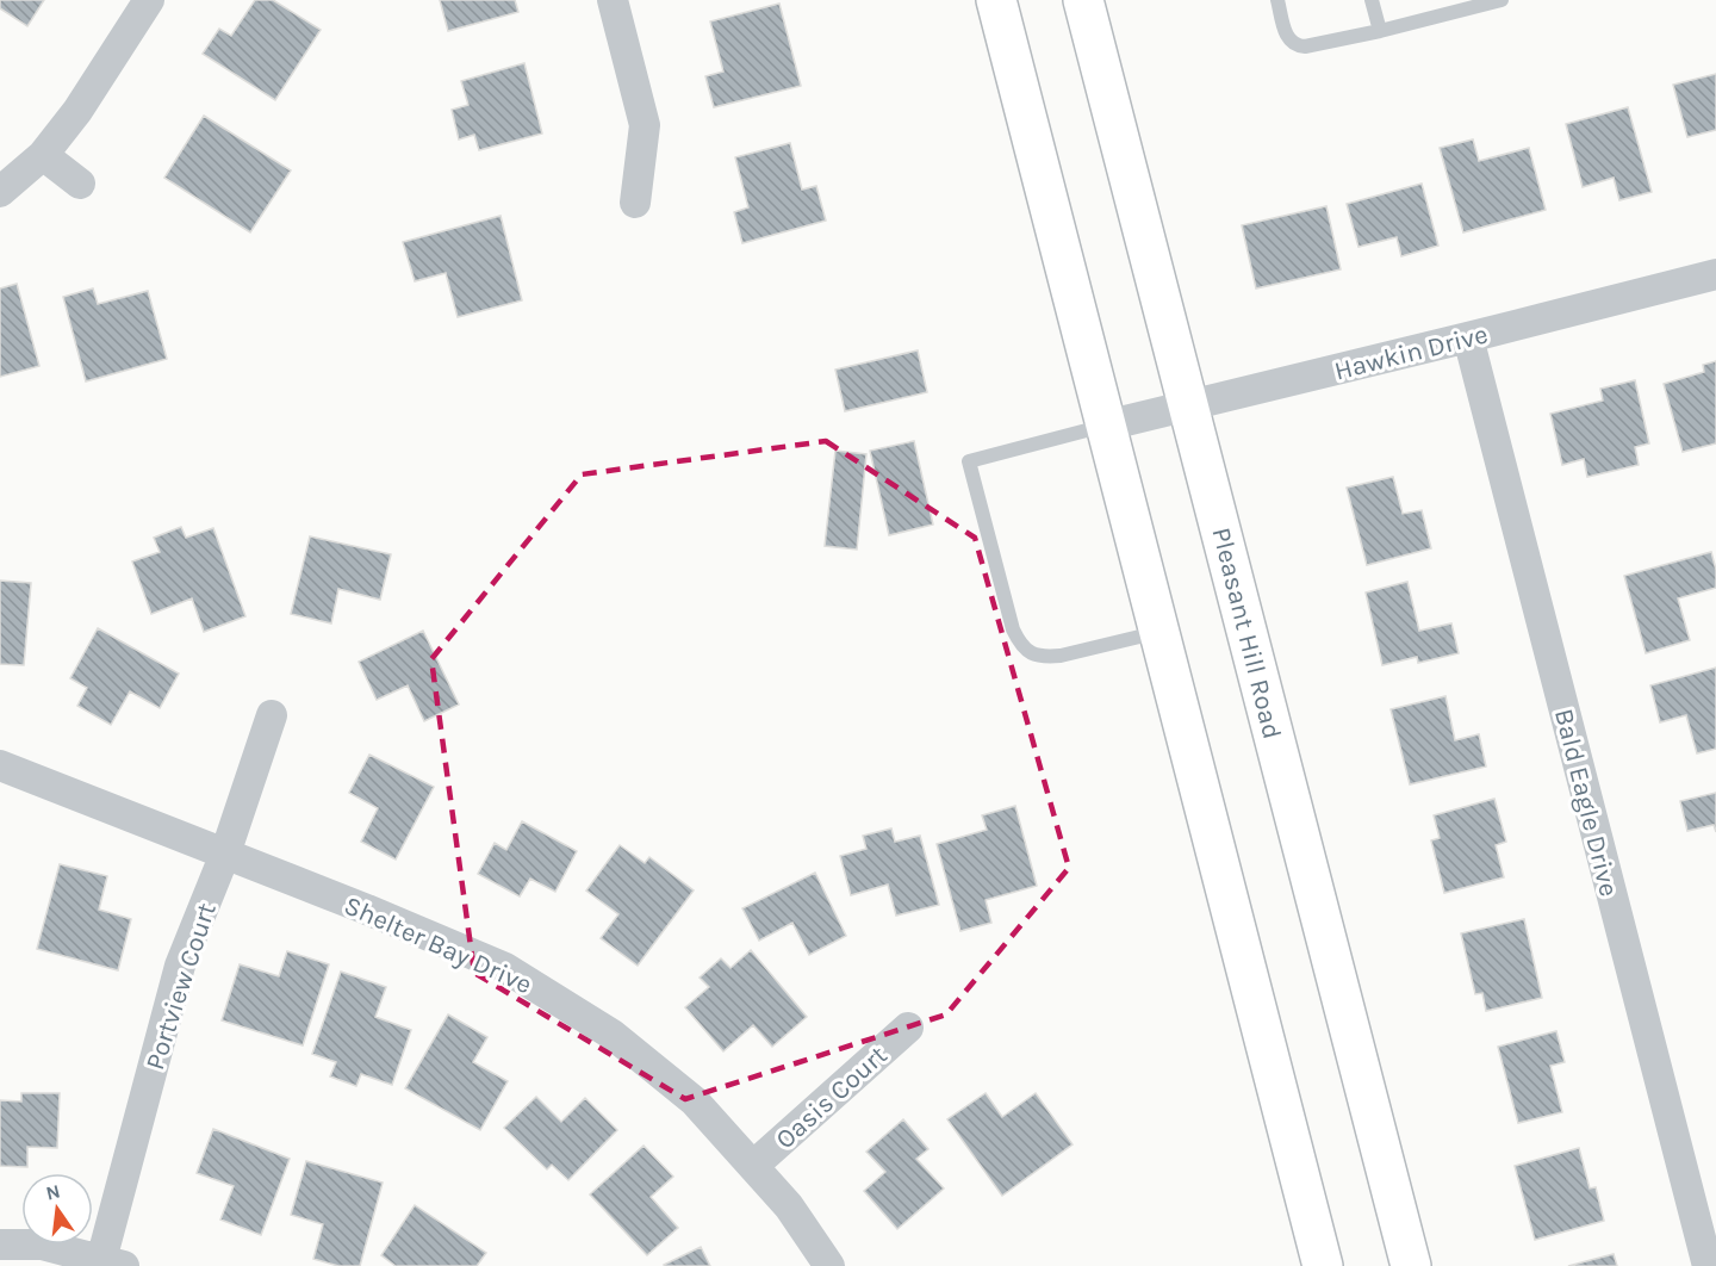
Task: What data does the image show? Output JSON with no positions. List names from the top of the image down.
{
  "streets": {
    "main road": ["Pleasant Hill Road"],
    "street": [
      "Hawkin Drive",
      "Bald Eagle Drive",
      "Shelter Bay Drive",
      "Portview Court",
      "Oasis Court"
    ]
  },
  "crossings": [
    ["Hawkin Drive", "Pleasant Hill Road"],
    ["Hawkin Drive", "Bald Eagle Drive"],
    ["Shelter Bay Drive", "Portview Court"],
    ["Shelter Bay Drive", "Oasis Court"]
  ],
  "north": "top"
}
